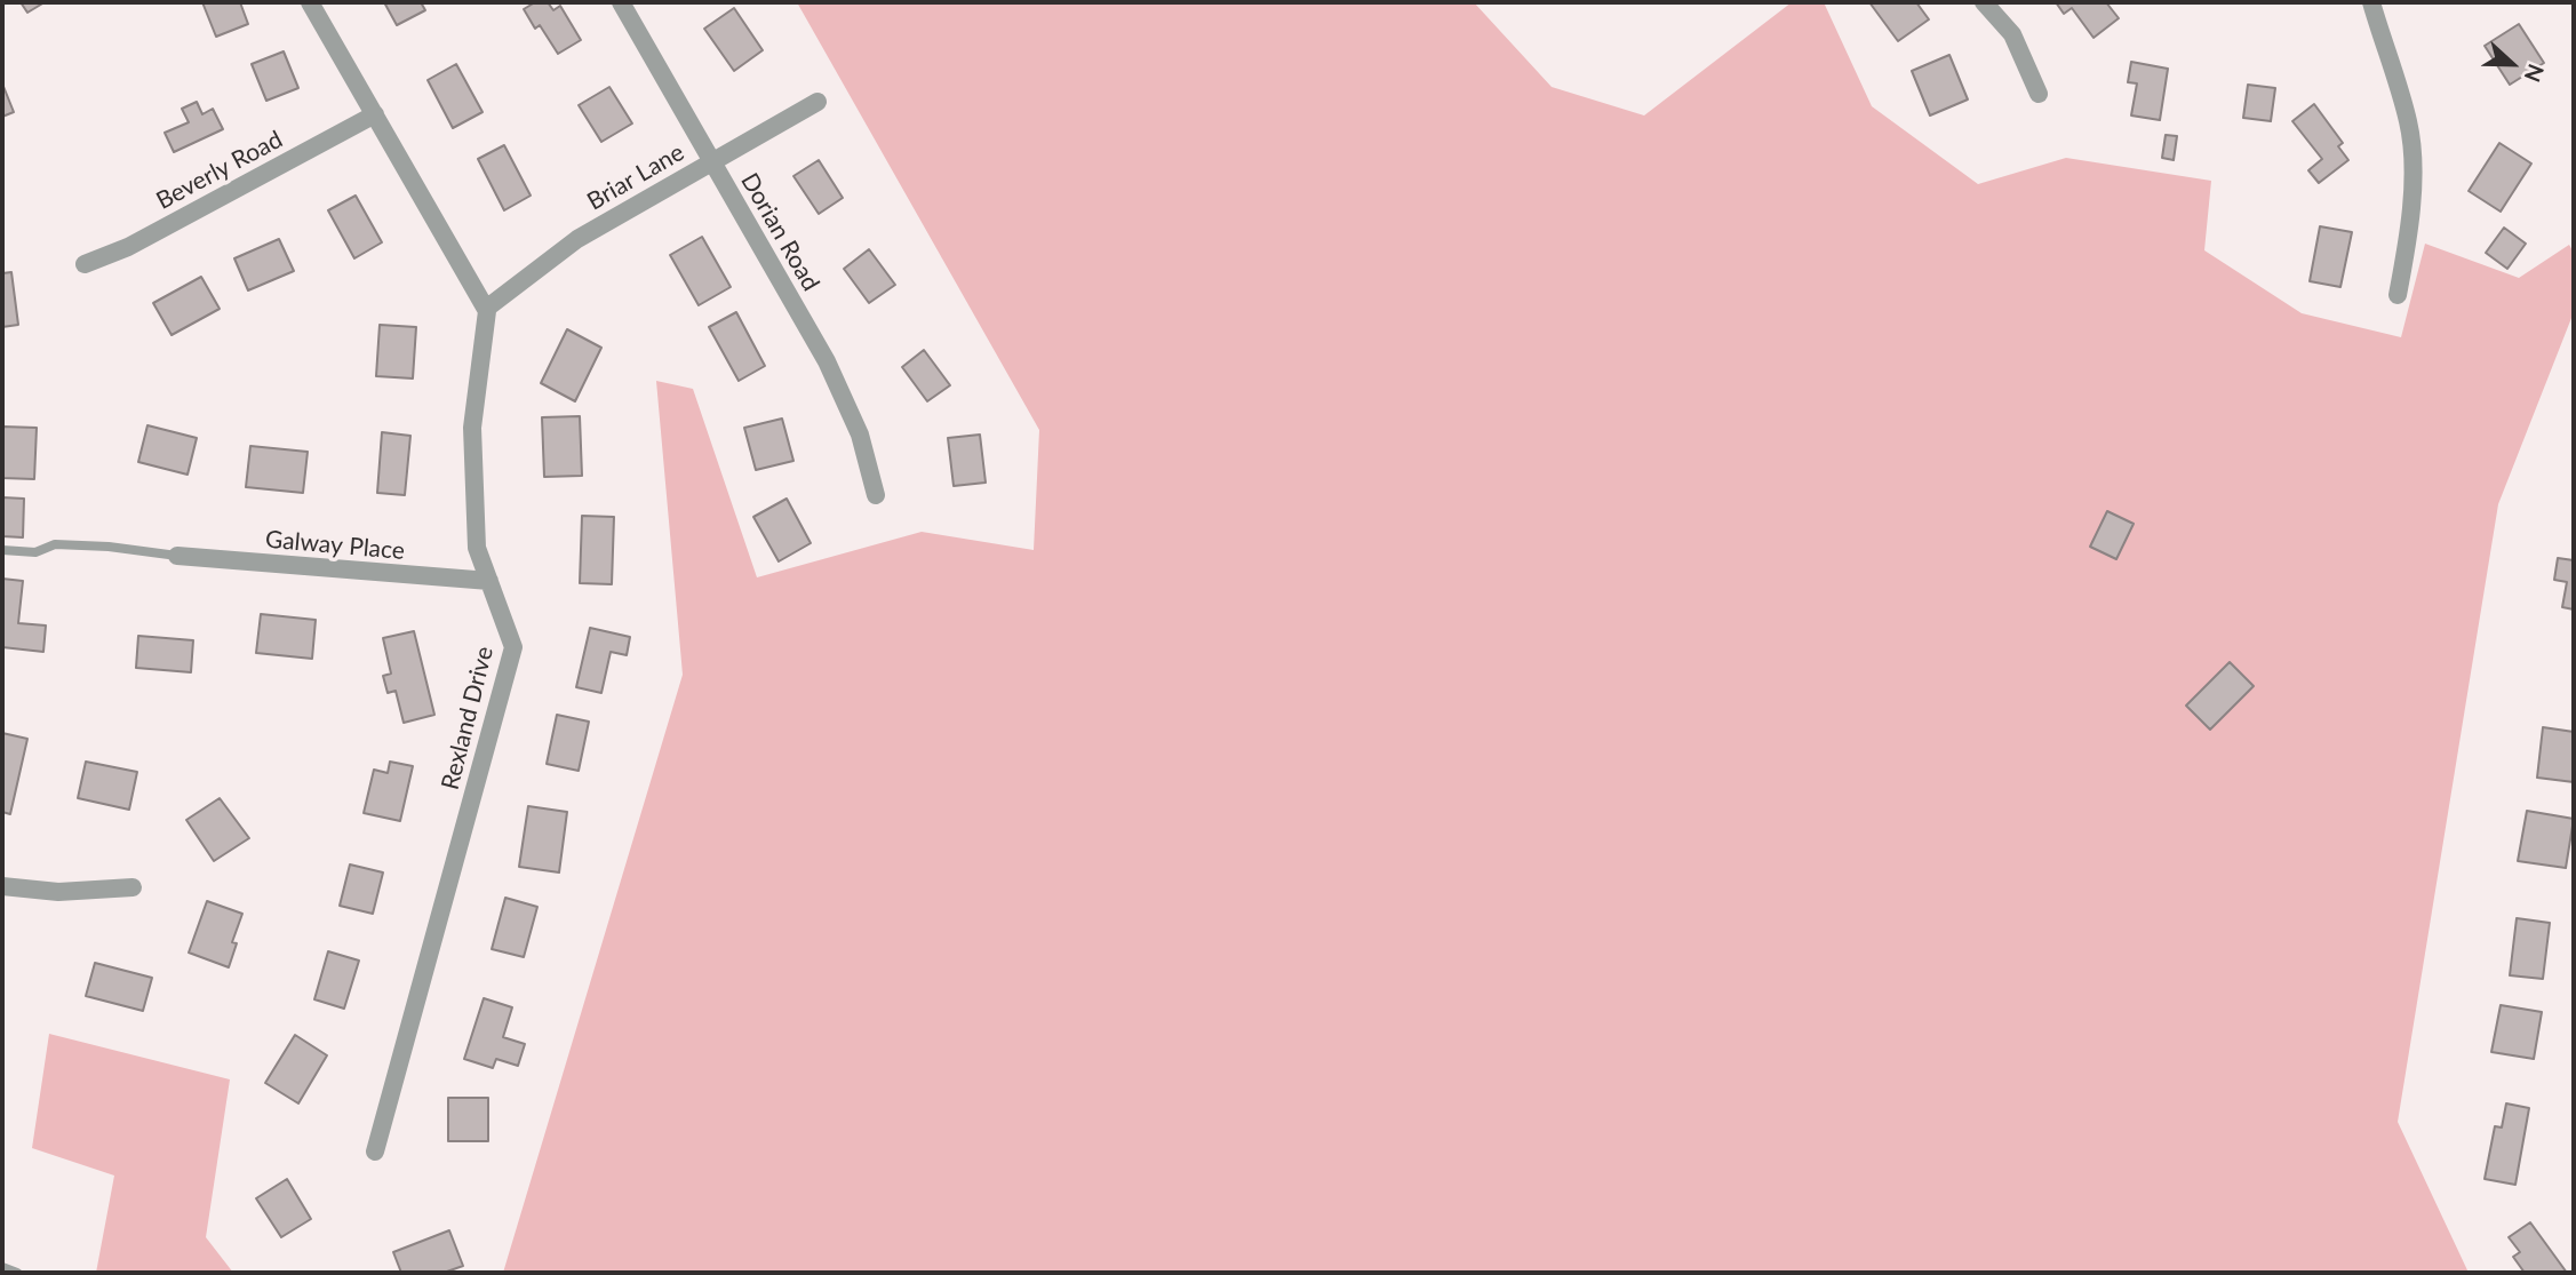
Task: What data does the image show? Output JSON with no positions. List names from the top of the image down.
{
  "streets": {
    "street": [
      "Beverly Road",
      "Briar Lane",
      "Dorian Road",
      "Galway Place",
      "Rexland Drive"
    ]
  },
  "crossings": [
    ["Briar Lane", "Dorian Road"],
    ["Briar Lane", "Rexland Drive"],
    ["Galway Place", "Rexland Drive"]
  ],
  "north": "right"
}
